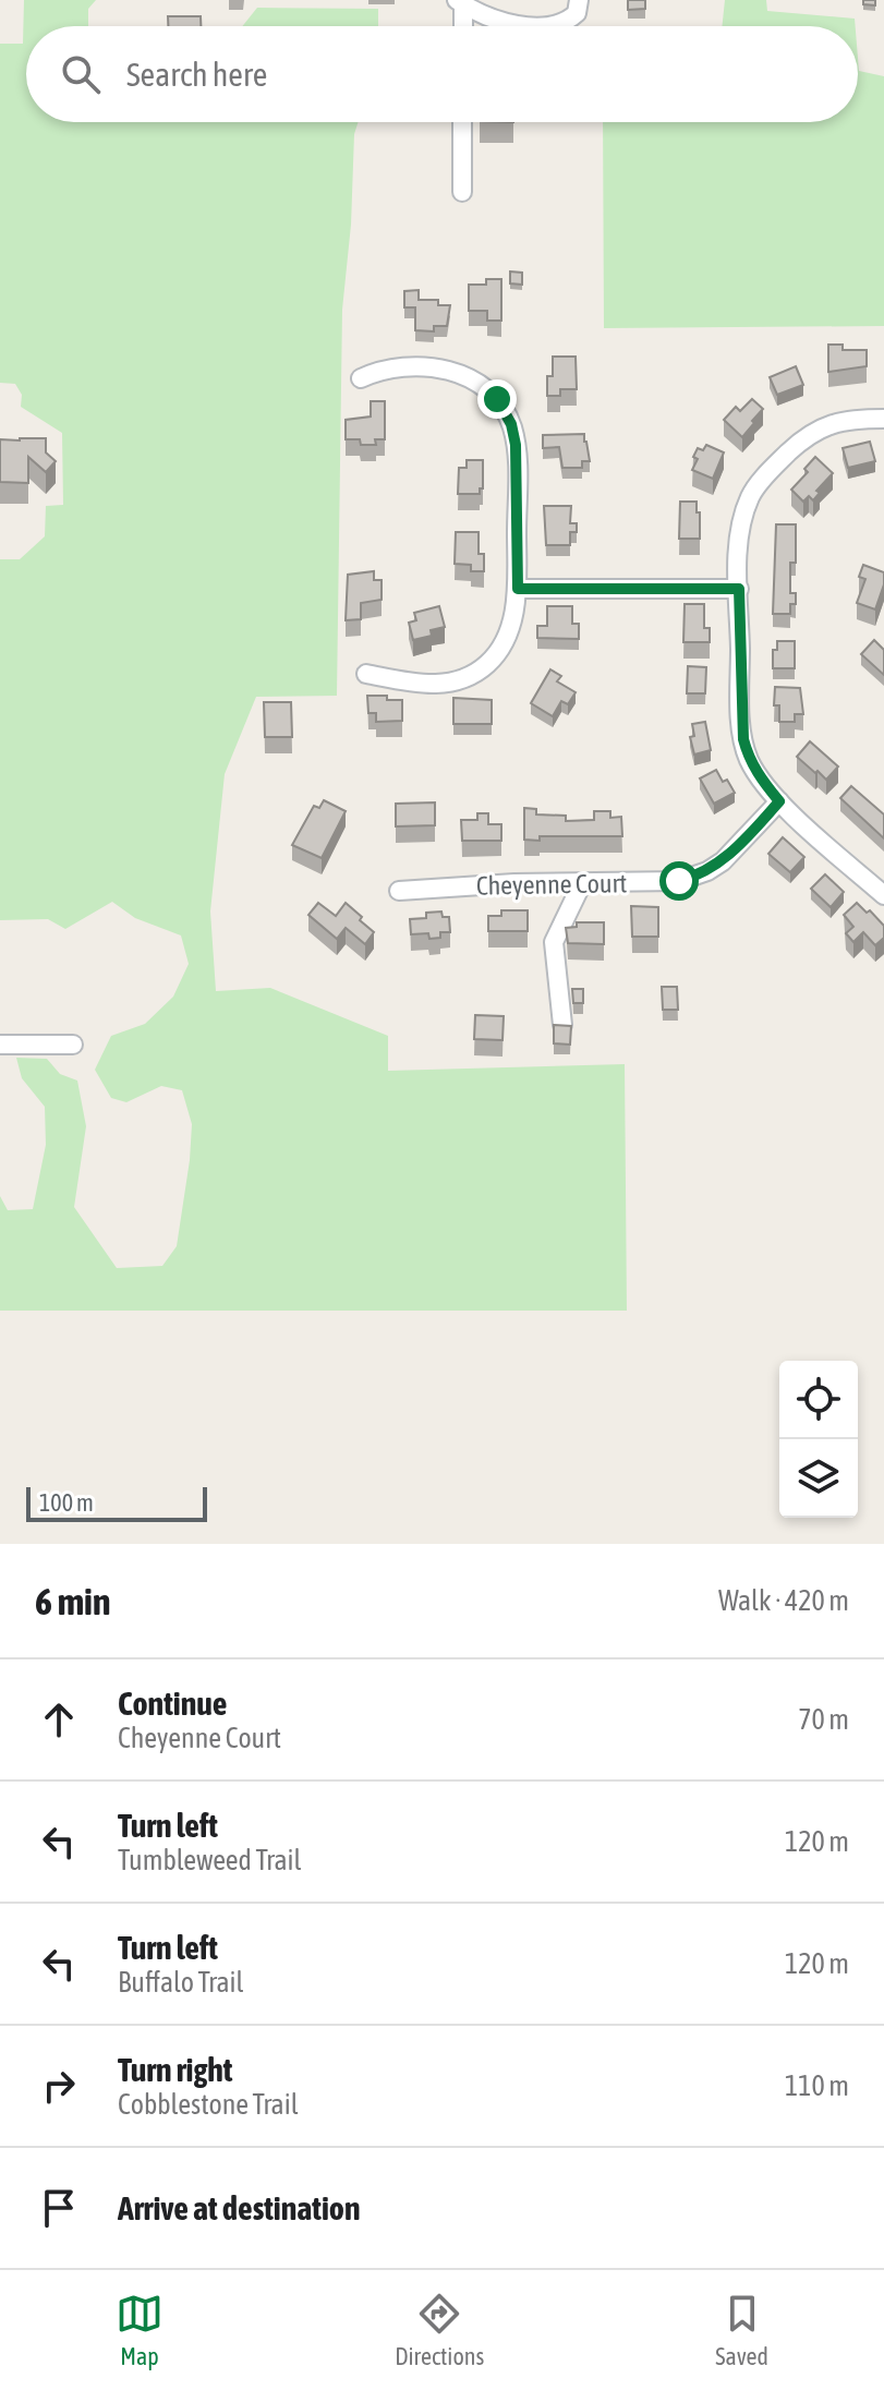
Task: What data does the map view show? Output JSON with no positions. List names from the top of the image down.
{
  "streets": {
    "street": ["Cheyenne Court"]
  },
  "scale_bar": "100 m",
  "page": {
    "search": "Search here",
    "scale": "100 m",
    "heading": ["6 min", "Walk · 420 m"],
    "list": [
      ["Continue", "Cheyenne Court", "70 m"],
      ["Turn left", "Tumbleweed Trail", "120 m"],
      ["Turn left", "Buffalo Trail", "120 m"],
      ["Turn right", "Cobblestone Trail", "110 m"],
      "Arrive at destination"
    ],
    "nav": ["Map", "Directions", "Saved"]
  }
}
